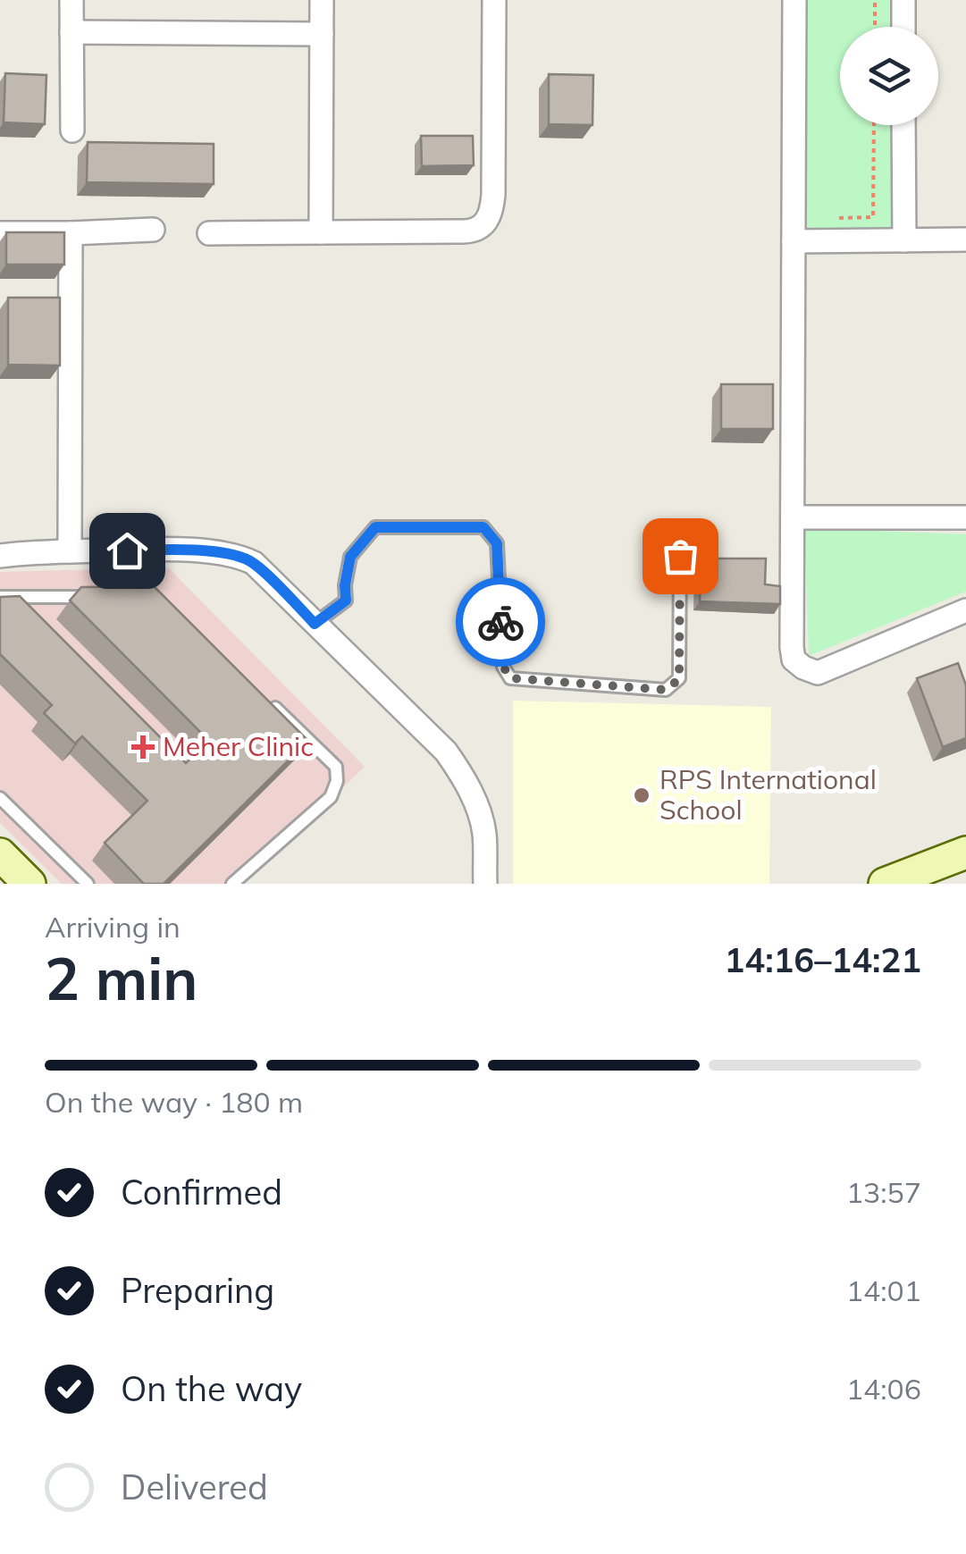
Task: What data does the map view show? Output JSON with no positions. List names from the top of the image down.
{
  "places": {
    "health": ["Meher Clinic"],
    "other": ["RPS International School"]
  },
  "page": {
    "heading": ["2 min", "Arriving in", "14:16–14:21"],
    "bar": "On the way · 180 m",
    "list": [
      ["Confirmed", "13:57"],
      ["Preparing", "14:01"],
      ["On the way", "14:06"],
      "Delivered"
    ]
  }
}
